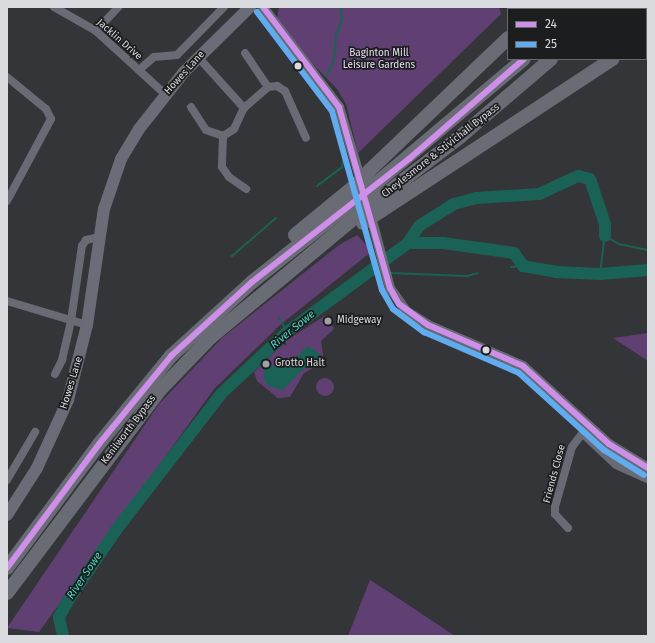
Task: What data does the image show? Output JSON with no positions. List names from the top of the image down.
{
  "streets": {
    "highway": ["Cheylesmore & Stivichall Bypass", "Kenilworth Bypass"],
    "main road": ["Howes Lane"],
    "street": ["Jacklin Drive", "Friends Close"]
  },
  "crossings": [
    ["Jacklin Drive", "Howes Lane"],
    ["Cheylesmore & Stivichall Bypass", "Kenilworth Bypass"]
  ],
  "water": ["River Sowe"],
  "parks": ["Baginton Mill Leisure Gardens"],
  "places": ["Midgeway", "Grotto Halt"],
  "lines": ["transit line 24", "transit line 25"],
  "legend": ["24", "25"]
}
